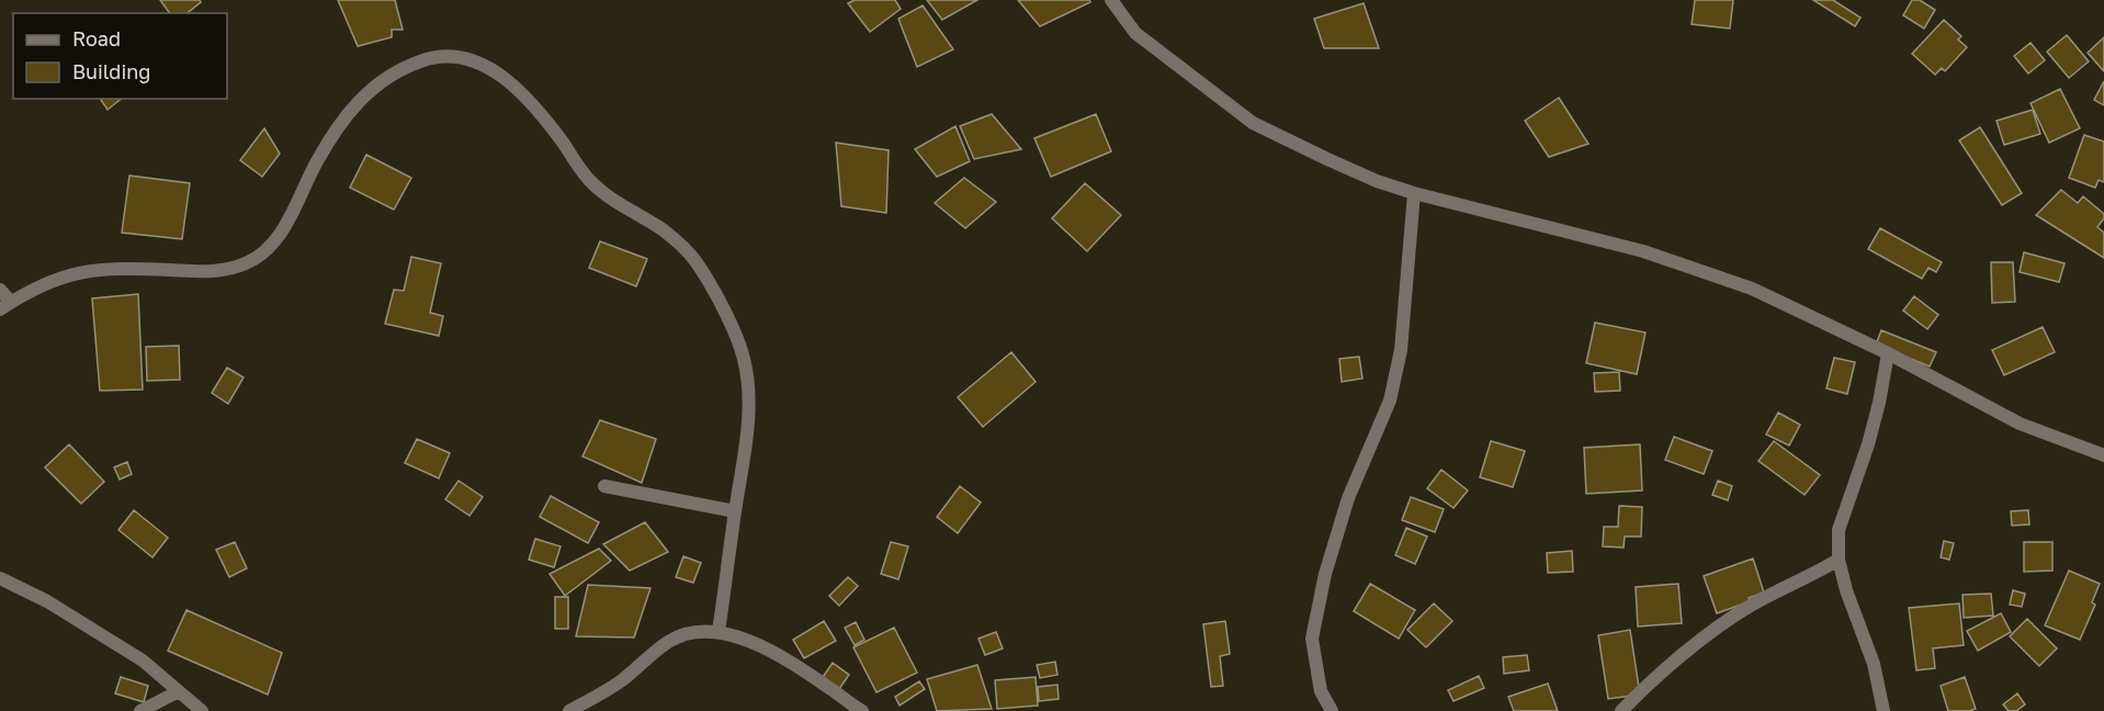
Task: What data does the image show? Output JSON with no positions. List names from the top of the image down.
{
  "legend": ["Road", "Building"]
}
